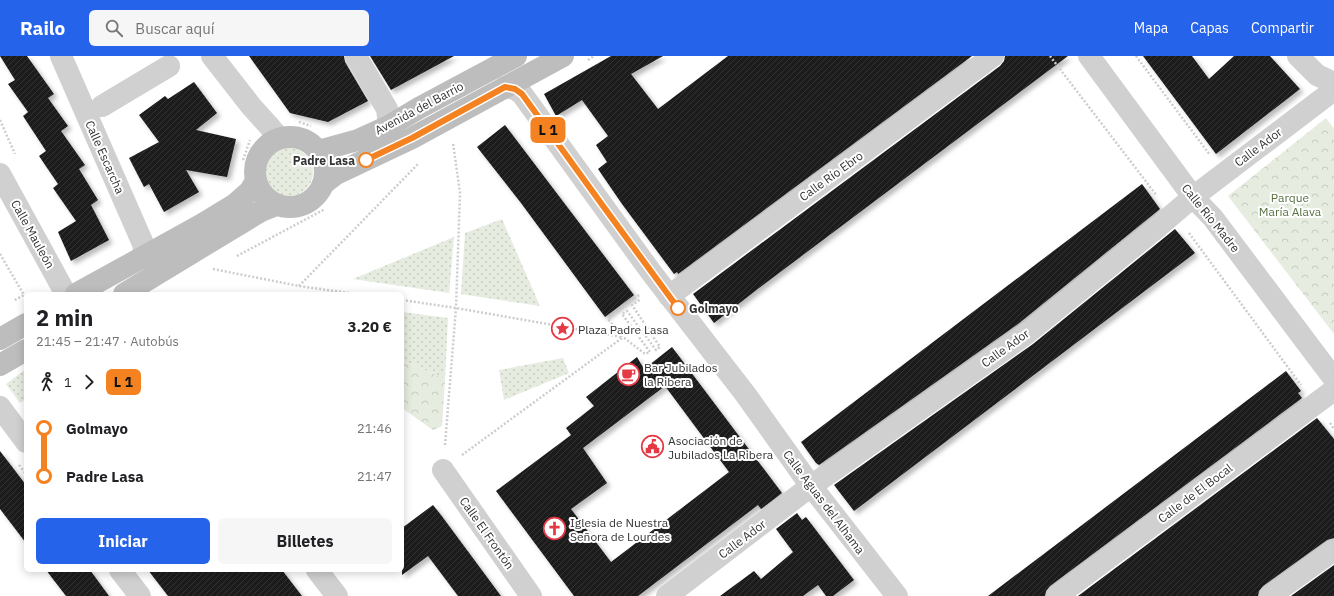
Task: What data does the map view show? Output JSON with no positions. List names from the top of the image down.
{
  "streets": {
    "street": [
      "Avenida del Barrio",
      "Calle Ador",
      "Calle Escarcha",
      "Calle Río Ebro",
      "Calle Río Madre",
      "Calle Mauleón",
      "Calle de El Bocal",
      "Calle Aguas del Alhama",
      "Calle El Frontón"
    ]
  },
  "crossings": [
    ["Avenida del Barrio", "Calle Aguas del Alhama"],
    ["Calle Ador", "Calle Río Madre"],
    ["Calle Ador", "Calle Aguas del Alhama"],
    ["Calle Río Ebro", "Calle Aguas del Alhama"]
  ],
  "parks": ["Parque María Alava"],
  "places": {
    "other": ["Padre Lasa", "Golmayo"],
    "place": ["Plaza Padre Lasa"],
    "cafe": ["Bar Jubilados la Ribera"],
    "public building": ["Asociación de Jubilados La Ribera"],
    "church": ["Iglesia de Nuestra Señora de Lourdes"]
  },
  "page": {
    "header": "Railo",
    "search": "Buscar aquí",
    "nav": ["Mapa", "Capas", "Compartir"],
    "on_map": "L 1",
    "heading": ["2 min", "21:45 – 21:47 · Autobús", "3.20 €"],
    "legs": ["1", "L 1"],
    "list": [
      {
        "name": "Golmayo",
        "value": "21:46"
      },
      {
        "name": "Padre Lasa",
        "value": "21:47"
      }
    ],
    "buttons": ["Iniciar", "Billetes"]
  }
}
